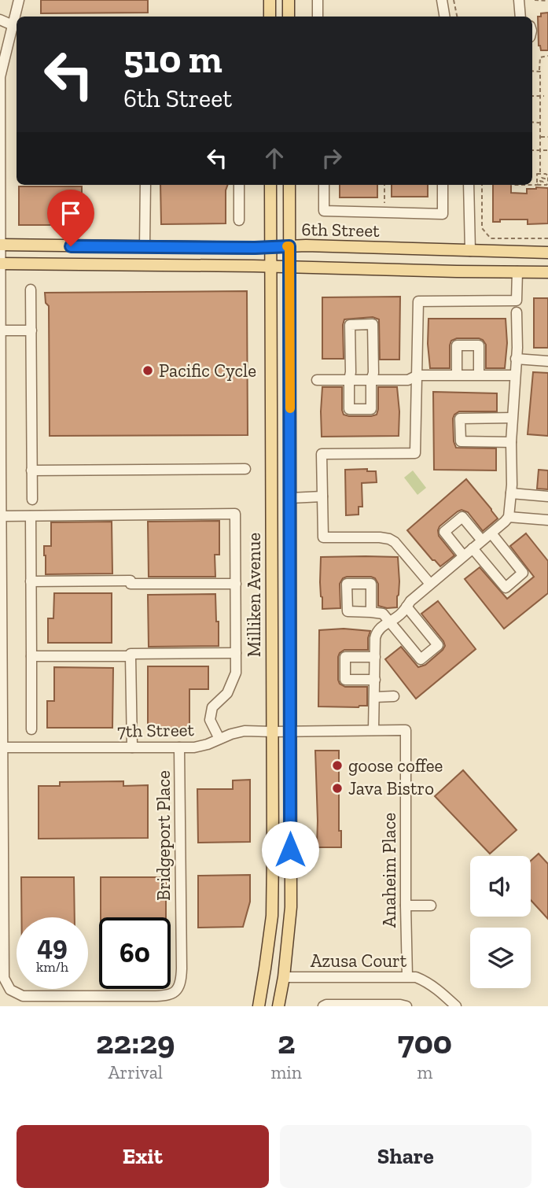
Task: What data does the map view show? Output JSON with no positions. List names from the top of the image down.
{
  "streets": {
    "main road": ["6th Street", "Milliken Avenue"],
    "street": [
      "7th Street",
      "Bridgeport Place",
      "Anaheim Place",
      "Azusa Court"
    ]
  },
  "crossings": [
    ["6th Street", "Milliken Avenue"],
    ["Milliken Avenue", "7th Street"],
    ["Milliken Avenue", "Azusa Court"],
    ["7th Street", "Bridgeport Place"],
    ["7th Street", "Anaheim Place"],
    ["Anaheim Place", "Azusa Court"]
  ],
  "places": ["Pacific Cycle", "goose coffee", "Java Bistro"],
  "page": {
    "turn": ["510 m", "6th Street"],
    "speed": "49 km/h",
    "limit": "60",
    "eta": [
      "22:29",
      "Arrival",
      "2",
      "min",
      "700",
      "m"
    ],
    "buttons": ["Exit", "Share"]
  }
}
